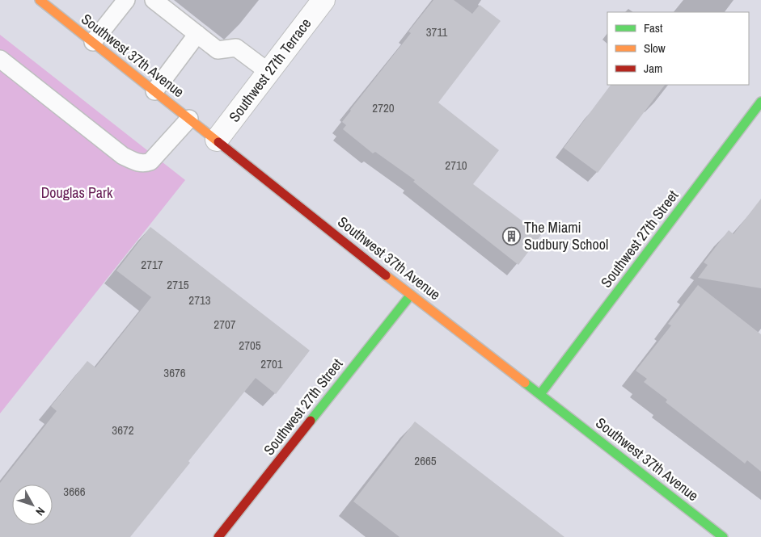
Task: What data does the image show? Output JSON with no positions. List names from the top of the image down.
{
  "streets": {
    "main road": ["Southwest 37th Avenue", "Southwest 27th Street"],
    "street": ["Southwest 27th Terrace"]
  },
  "crossings": [
    ["Southwest 37th Avenue", "Southwest 27th Terrace"],
    ["Southwest 37th Avenue", "Southwest 27th Street"]
  ],
  "parks": ["Douglas Park"],
  "places": {
    "building": ["The Miami Sudbury School"]
  },
  "house_numbers": [
    "3711",
    "2720",
    "2710",
    "2717",
    "2715",
    "2713",
    "2707",
    "2705",
    "2701",
    "3676",
    "3672",
    "2665",
    "3666"
  ],
  "legend": ["Fast", "Slow", "Jam"],
  "north": "bottom right"
}
